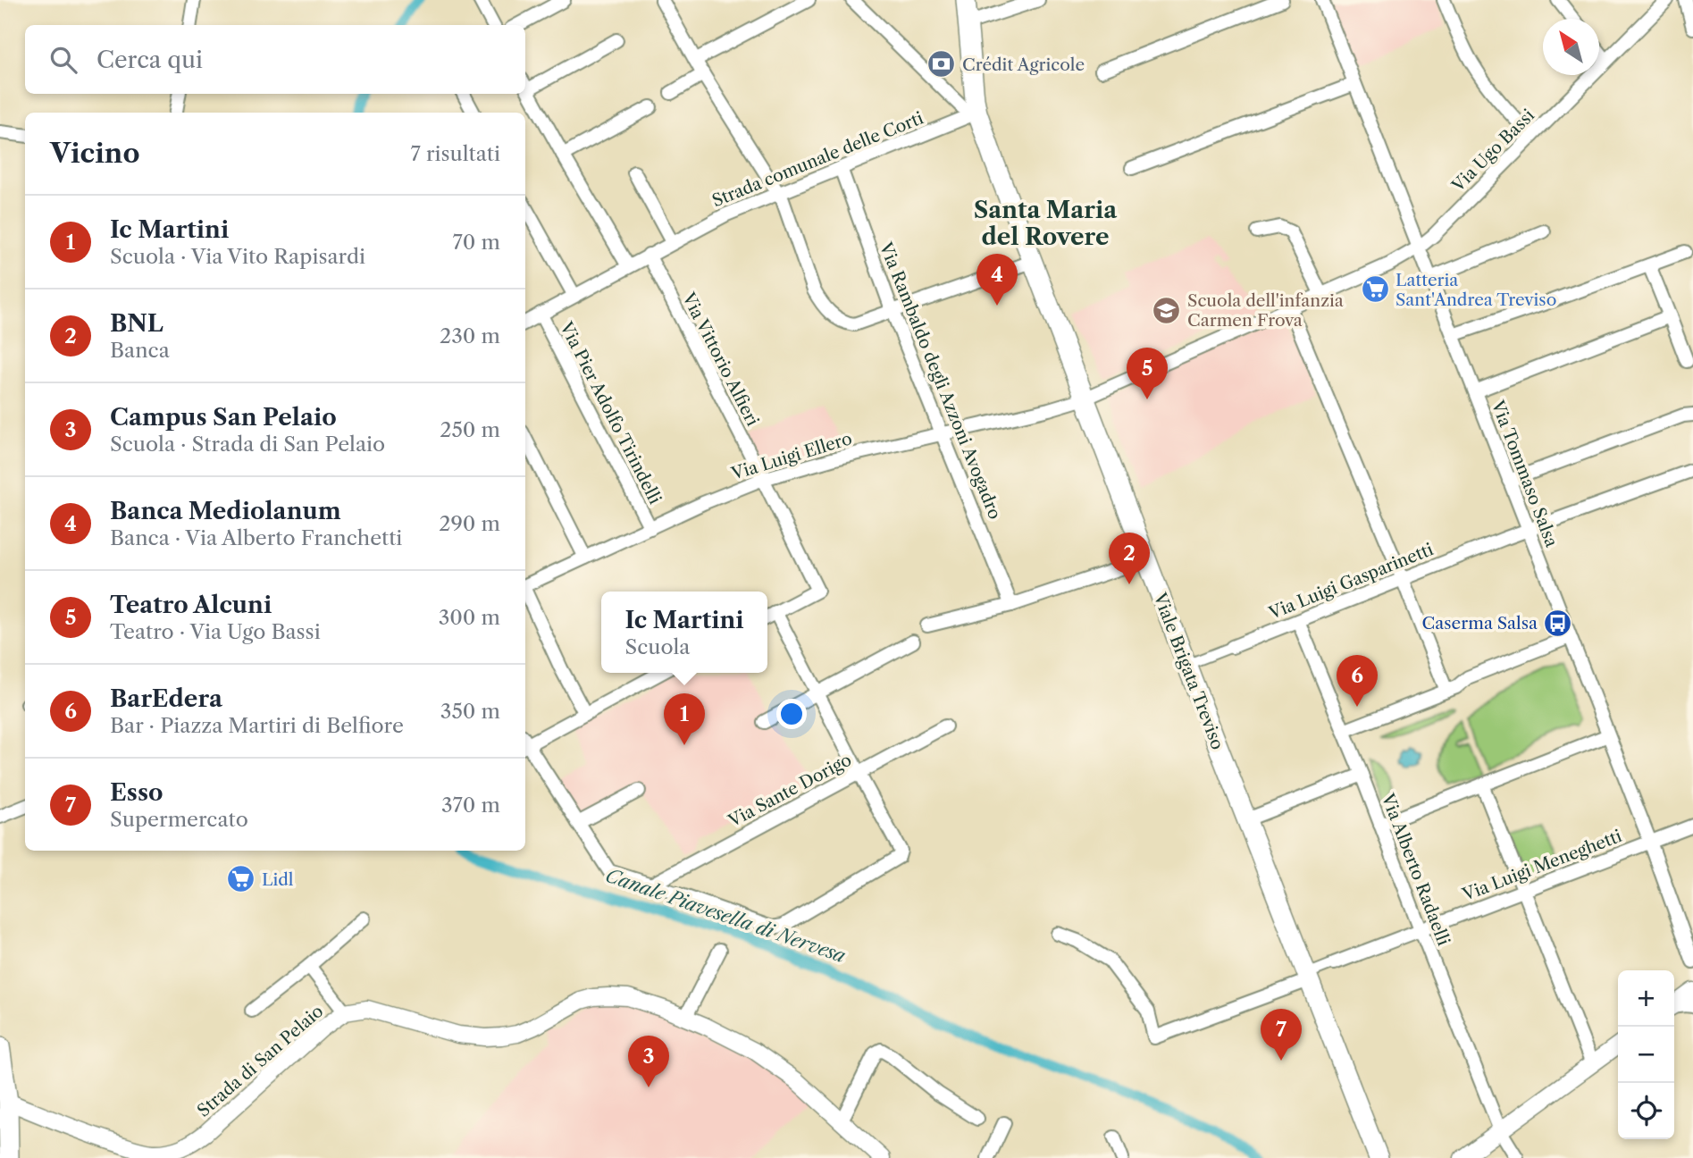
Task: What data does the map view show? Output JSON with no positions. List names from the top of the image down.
{
  "streets": {
    "main road": ["Viale Brigata Treviso"],
    "street": [
      "Via Ugo Bassi",
      "Strada comunale delle Corti",
      "Via Vittorio Alfieri",
      "Via Rambaldo degli Azzoni Avogadro",
      "Via Pier Adolfo Tirindelli",
      "Via Luigi Ellero",
      "Via Tommaso Salsa",
      "Via Luigi Gasparinetti",
      "Via Sante Dorigo",
      "Via Luigi Meneghetti",
      "Via Alberto Radaelli",
      "Strada di San Pelaio"
    ]
  },
  "crossings": [
    ["Via Ugo Bassi", "Via Luigi Ellero"],
    ["Via Ugo Bassi", "Via Tommaso Salsa"],
    ["Via Ugo Bassi", "Viale Brigata Treviso"],
    ["Strada comunale delle Corti", "Via Vittorio Alfieri"],
    ["Strada comunale delle Corti", "Via Rambaldo degli Azzoni Avogadro"],
    ["Strada comunale delle Corti", "Via Pier Adolfo Tirindelli"],
    ["Strada comunale delle Corti", "Viale Brigata Treviso"],
    ["Via Vittorio Alfieri", "Via Luigi Ellero"],
    ["Via Rambaldo degli Azzoni Avogadro", "Via Luigi Ellero"],
    ["Via Pier Adolfo Tirindelli", "Via Luigi Ellero"],
    ["Via Luigi Ellero", "Viale Brigata Treviso"],
    ["Via Tommaso Salsa", "Via Luigi Gasparinetti"],
    ["Via Tommaso Salsa", "Via Luigi Meneghetti"],
    ["Via Luigi Gasparinetti", "Viale Brigata Treviso"],
    ["Via Luigi Gasparinetti", "Via Alberto Radaelli"],
    ["Viale Brigata Treviso", "Via Luigi Meneghetti"],
    ["Via Luigi Meneghetti", "Via Alberto Radaelli"]
  ],
  "districts": ["Santa Maria del Rovere"],
  "water": ["Canale Piavesella di Nervesa"],
  "places": {
    "bank": ["Crédit Agricole"],
    "supermarket": ["Latteria Sant'Andrea Treviso", "Lidl"],
    "school or university": ["Scuola dell'infanzia Carmen Frova"],
    "bus stop": ["Caserma Salsa"]
  },
  "north": "top left",
  "page": {
    "search": "Cerca qui",
    "heading": ["Vicino", "7 risultati"],
    "list": [
      {
        "mark": "1",
        "name": "Ic Martini",
        "note": "Scuola · Via Vito Rapisardi",
        "value": "70 m"
      },
      {
        "mark": "2",
        "name": "BNL",
        "note": "Banca",
        "value": "230 m"
      },
      {
        "mark": "3",
        "name": "Campus San Pelaio",
        "note": "Scuola · Strada di San Pelaio",
        "value": "250 m"
      },
      {
        "mark": "4",
        "name": "Banca Mediolanum",
        "note": "Banca · Via Alberto Franchetti",
        "value": "290 m"
      },
      {
        "mark": "5",
        "name": "Teatro Alcuni",
        "note": "Teatro · Via Ugo Bassi",
        "value": "300 m"
      },
      {
        "mark": "6",
        "name": "BarEdera",
        "note": "Bar · Piazza Martiri di Belfiore",
        "value": "350 m"
      },
      {
        "mark": "7",
        "name": "Esso",
        "note": "Supermercato",
        "value": "370 m"
      }
    ],
    "pins": [
      "4",
      "5",
      "2",
      "6",
      "1",
      "7",
      "3"
    ],
    "popup": ["Ic Martini", "Scuola"],
    "map_buttons": ["+", "−"]
  }
}
